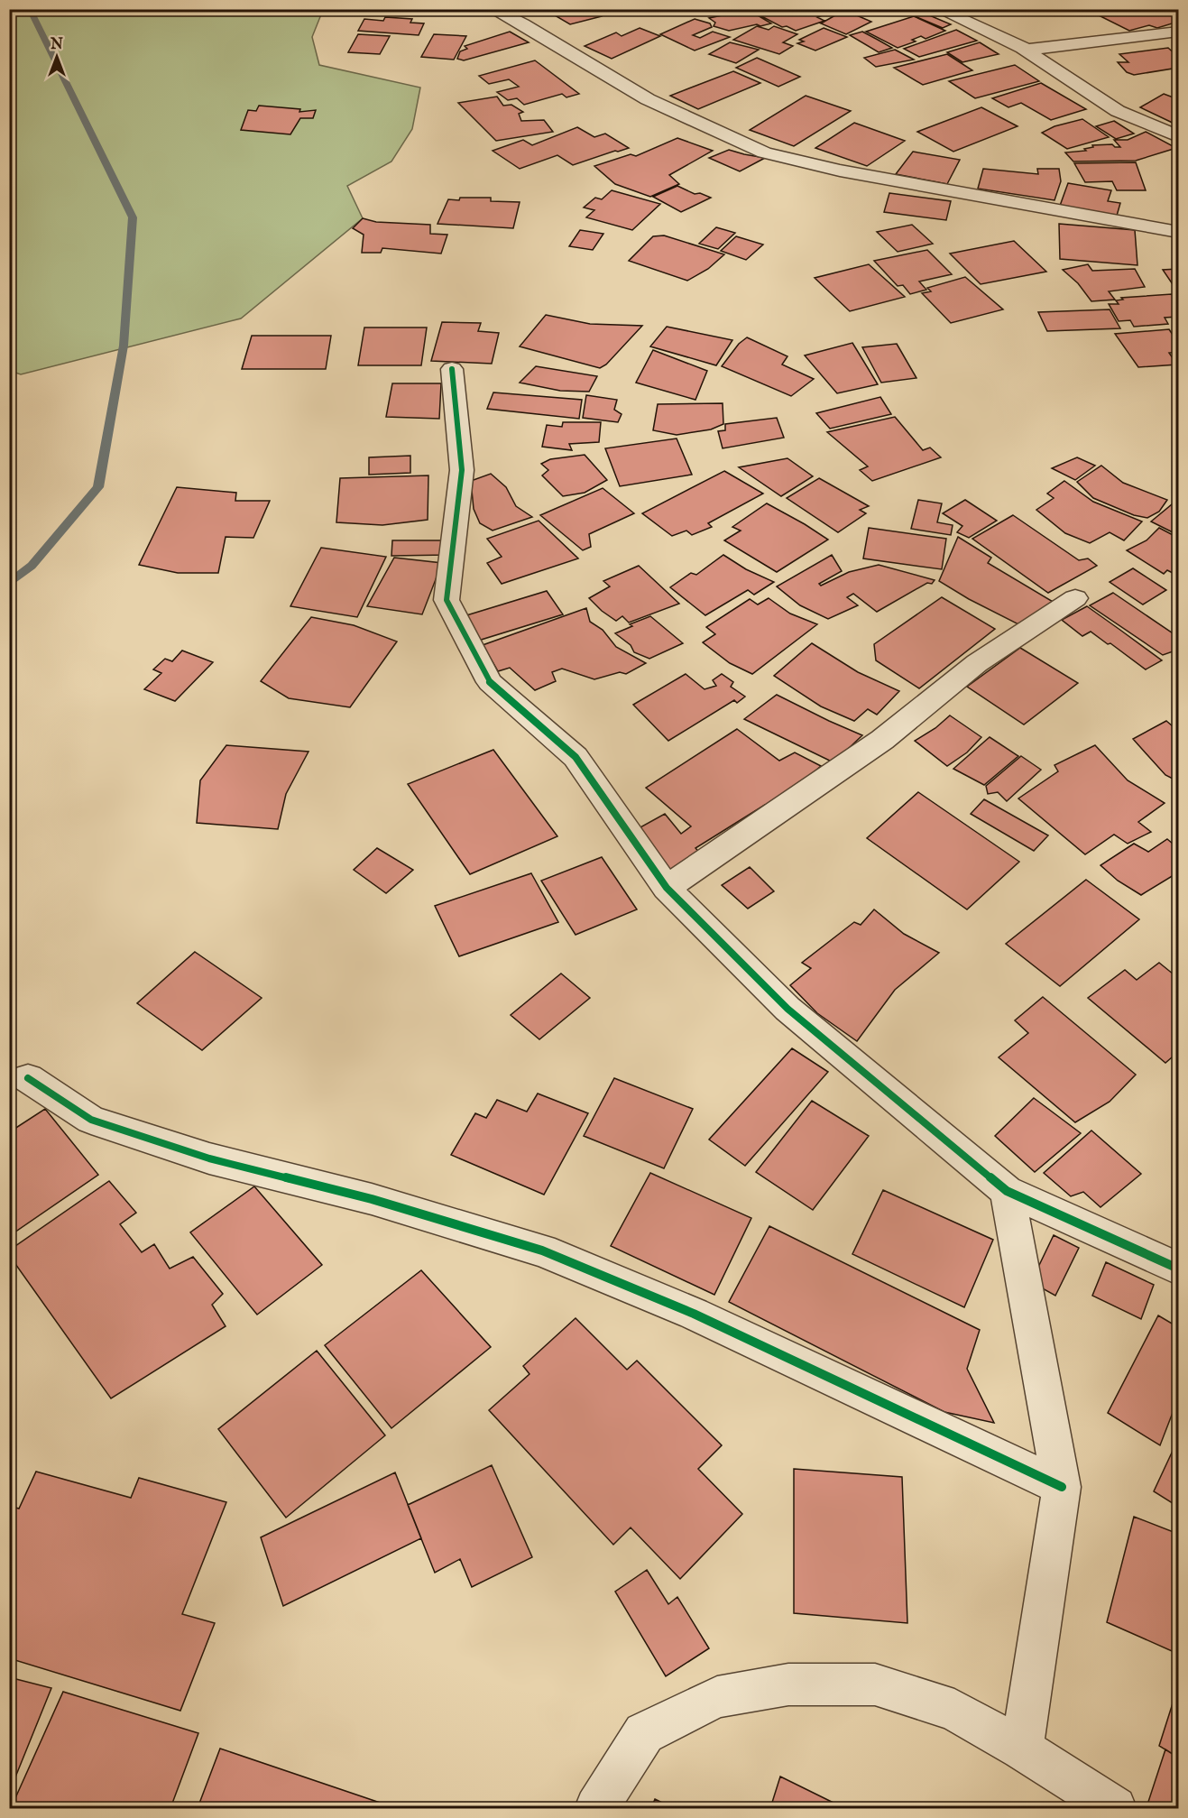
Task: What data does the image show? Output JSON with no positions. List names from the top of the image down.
{
  "north": "top"
}
